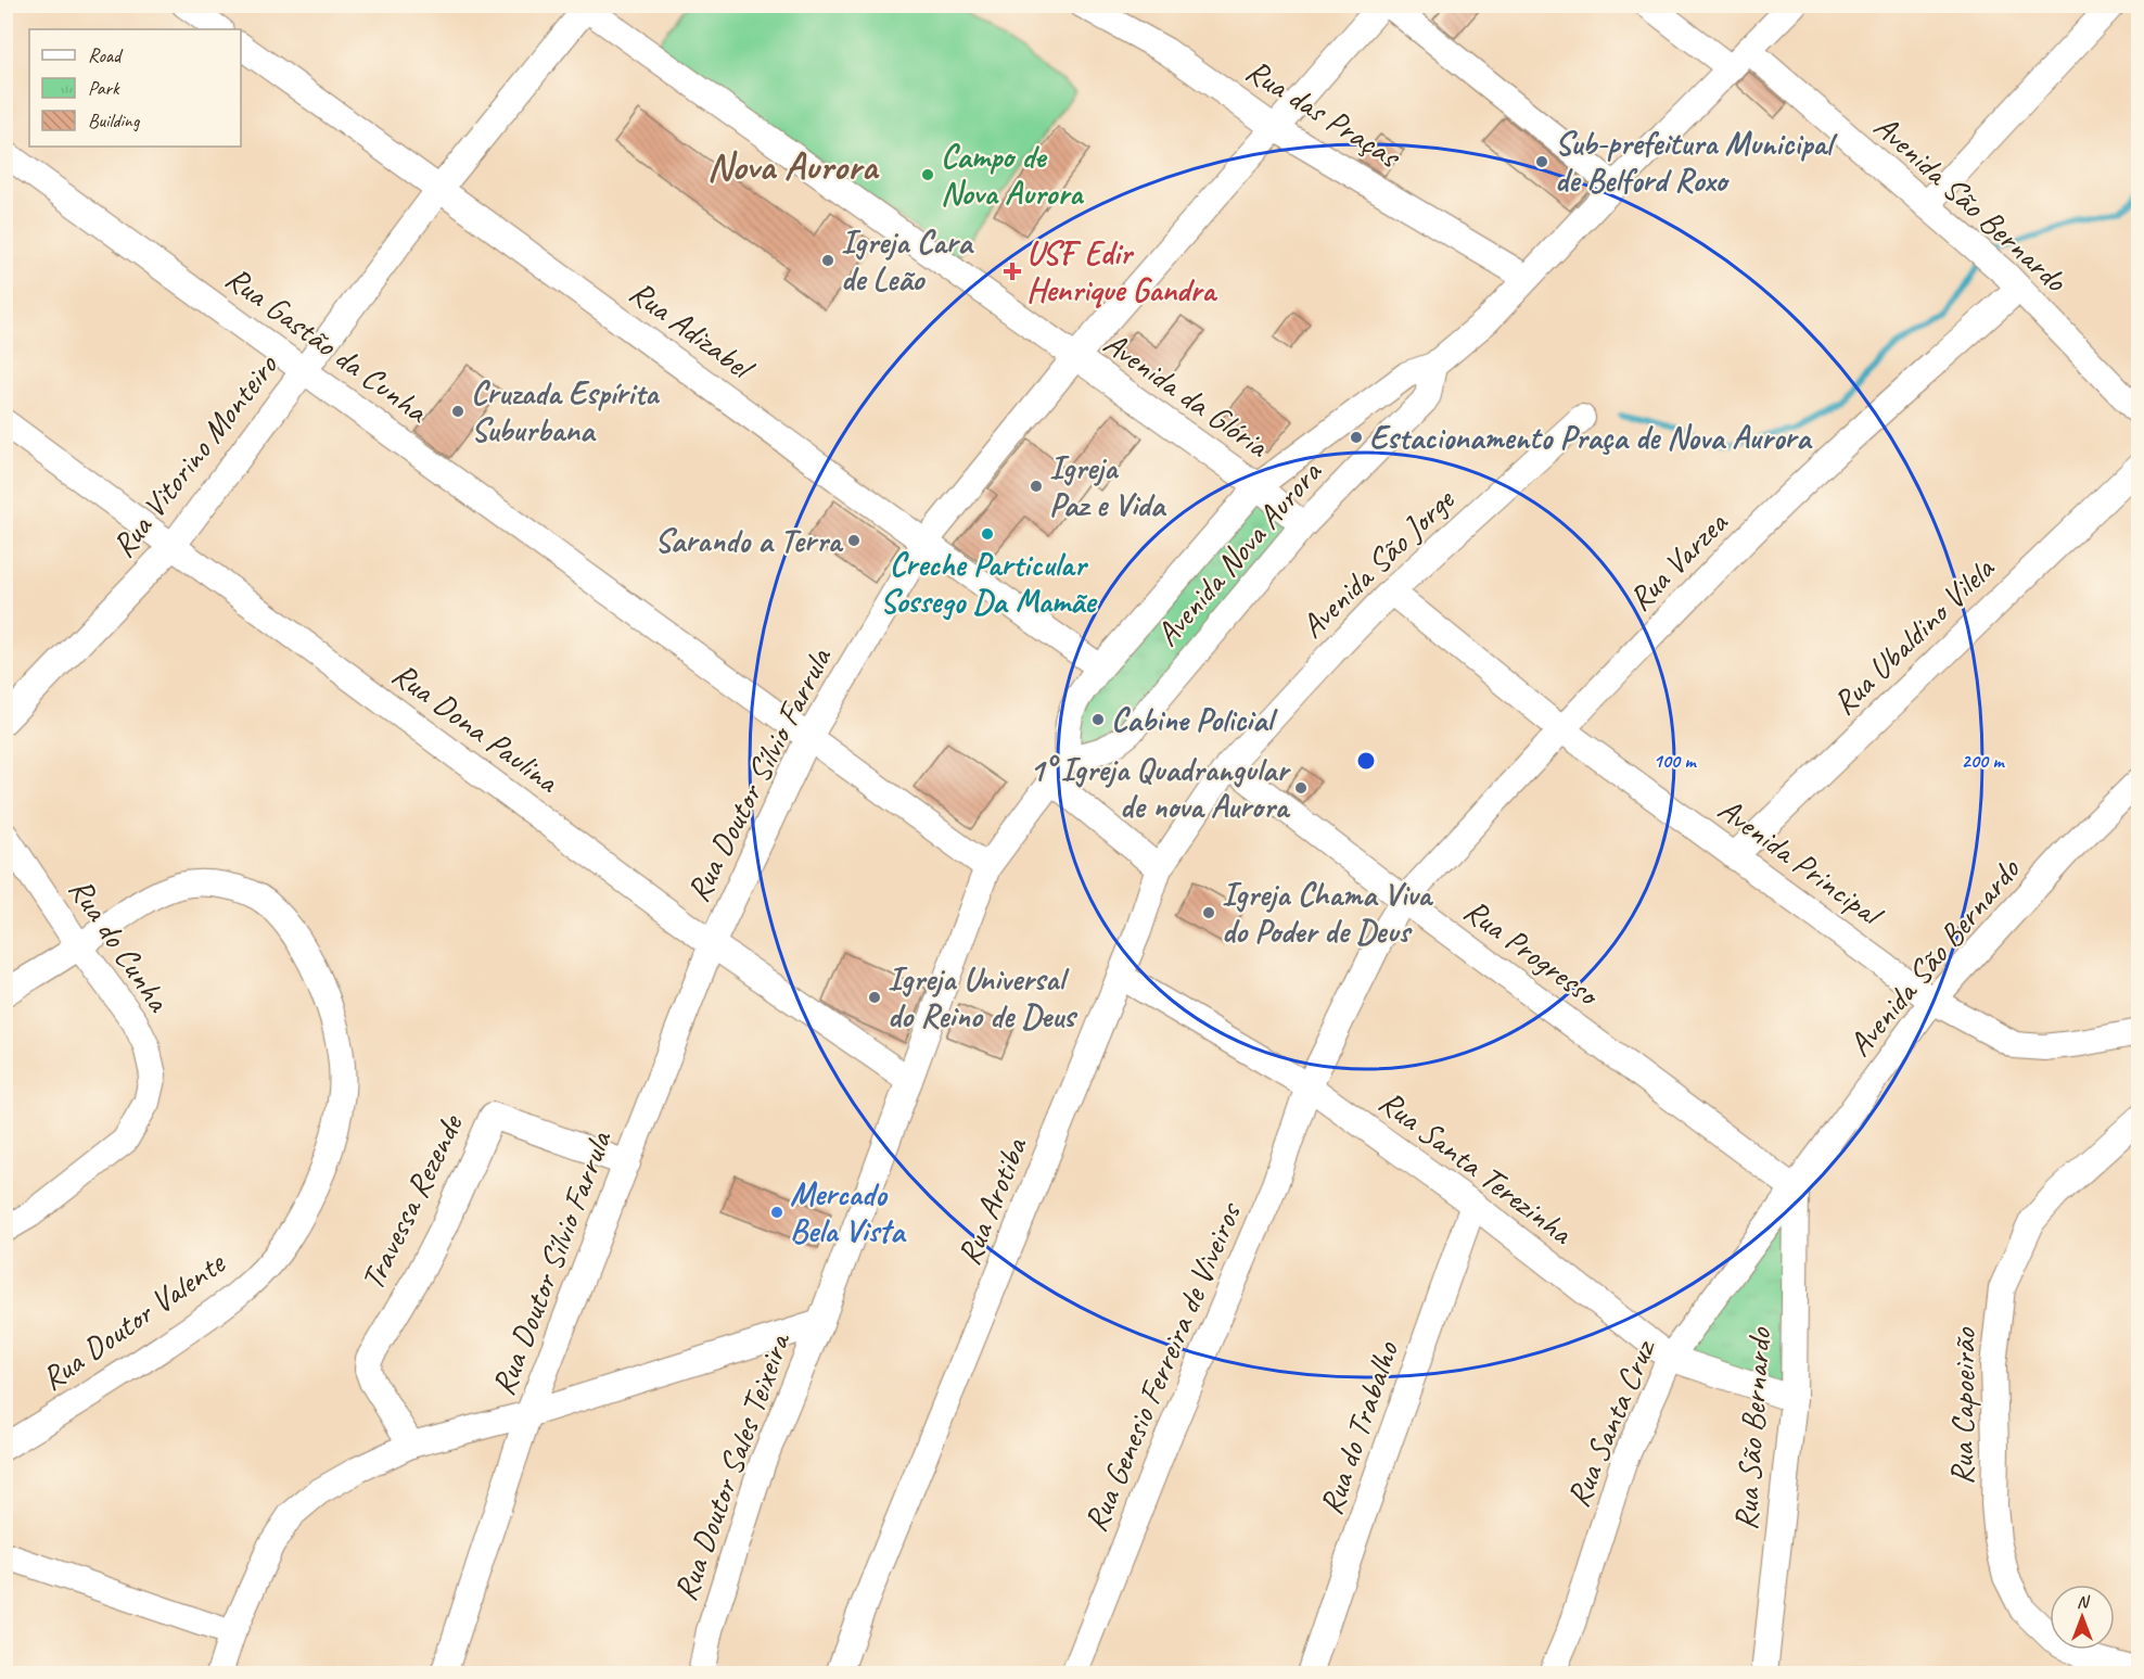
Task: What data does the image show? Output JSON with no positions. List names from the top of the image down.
{
  "streets": {
    "street": [
      "Rua das Praças",
      "Avenida São Bernardo",
      "Rua Adizabel",
      "Rua Gastão da Cunha",
      "Avenida da Glória",
      "Rua Vitorino Monteiro",
      "Avenida Nova Aurora",
      "Rua Varzea",
      "Avenida São Jorge",
      "Rua Ubaldino Vilela",
      "Rua Dona Paulina",
      "Rua Doutor Sílvio Farrula",
      "Avenida Principal",
      "Rua do Cunha",
      "Rua Progresso",
      "Rua Santa Terezinha",
      "Rua Arotiba",
      "Travessa Rezende",
      "Rua Doutor Valente",
      "Rua Genesio Ferreira de Viveiros",
      "Rua Capoeirão",
      "Rua Santa Cruz",
      "Rua do Trabalho",
      "Rua São Bernardo",
      "Rua Doutor Sales Teixeira"
    ]
  },
  "crossings": [
    ["Rua das Praças", "Avenida Nova Aurora"],
    ["Rua das Praças", "Rua Doutor Sílvio Farrula"],
    ["Avenida São Bernardo", "Avenida Nova Aurora"],
    ["Avenida São Bernardo", "Rua Varzea"],
    ["Avenida São Bernardo", "Avenida Principal"],
    ["Avenida São Bernardo", "Rua Progresso"],
    ["Avenida São Bernardo", "Rua Santa Cruz"],
    ["Avenida São Bernardo", "Rua São Bernardo"],
    ["Rua Adizabel", "Rua Vitorino Monteiro"],
    ["Rua Adizabel", "Avenida Nova Aurora"],
    ["Rua Adizabel", "Rua Doutor Sílvio Farrula"],
    ["Rua Gastão da Cunha", "Rua Vitorino Monteiro"],
    ["Rua Gastão da Cunha", "Rua Doutor Sílvio Farrula"],
    ["Avenida da Glória", "Rua Vitorino Monteiro"],
    ["Avenida da Glória", "Avenida Nova Aurora"],
    ["Avenida da Glória", "Rua Doutor Sílvio Farrula"],
    ["Rua Vitorino Monteiro", "Rua Dona Paulina"],
    ["Rua Varzea", "Avenida Principal"],
    ["Rua Varzea", "Rua Progresso"],
    ["Rua Varzea", "Rua Genesio Ferreira de Viveiros"],
    ["Avenida São Jorge", "Avenida Principal"],
    ["Avenida São Jorge", "Rua Progresso"],
    ["Avenida São Jorge", "Rua Arotiba"],
    ["Rua Ubaldino Vilela", "Avenida Principal"],
    ["Rua Dona Paulina", "Rua Doutor Sílvio Farrula"],
    ["Rua Doutor Sílvio Farrula", "Travessa Rezende"],
    ["Rua do Cunha", "Rua Doutor Valente"],
    ["Rua Progresso", "Rua Arotiba"],
    ["Rua Progresso", "Rua Genesio Ferreira de Viveiros"],
    ["Rua Progresso", "Rua Santa Cruz"],
    ["Rua Progresso", "Rua São Bernardo"],
    ["Rua Santa Terezinha", "Rua Arotiba"],
    ["Rua Santa Terezinha", "Rua Genesio Ferreira de Viveiros"],
    ["Rua Santa Terezinha", "Rua Santa Cruz"],
    ["Rua Santa Terezinha", "Rua do Trabalho"],
    ["Rua Santa Terezinha", "Rua São Bernardo"],
    ["Rua Santa Cruz", "Rua São Bernardo"]
  ],
  "districts": ["Nova Aurora"],
  "places": {
    "other": [
      "Sub-prefeitura Municipal de Belford Roxo",
      "Campo de Nova Aurora",
      "Igreja Cara de Leão",
      "Cruzada Espírita Suburbana",
      "Estacionamento Praça de Nova Aurora",
      "Igreja Paz e Vida",
      "Creche Particular Sossego Da Mamãe",
      "Sarando a Terra",
      "Cabine Policial",
      "1° Igreja Quadrangular de nova Aurora",
      "Igreja Chama Viva do Poder de Deus",
      "Igreja Universal do Reino de Deus",
      "Mercado Bela Vista"
    ],
    "health": ["USF Edir Henrique Gandra"]
  },
  "legend": ["Road", "Park", "Building"],
  "north": "top",
  "rings": ["100 m", "200 m"]
}
